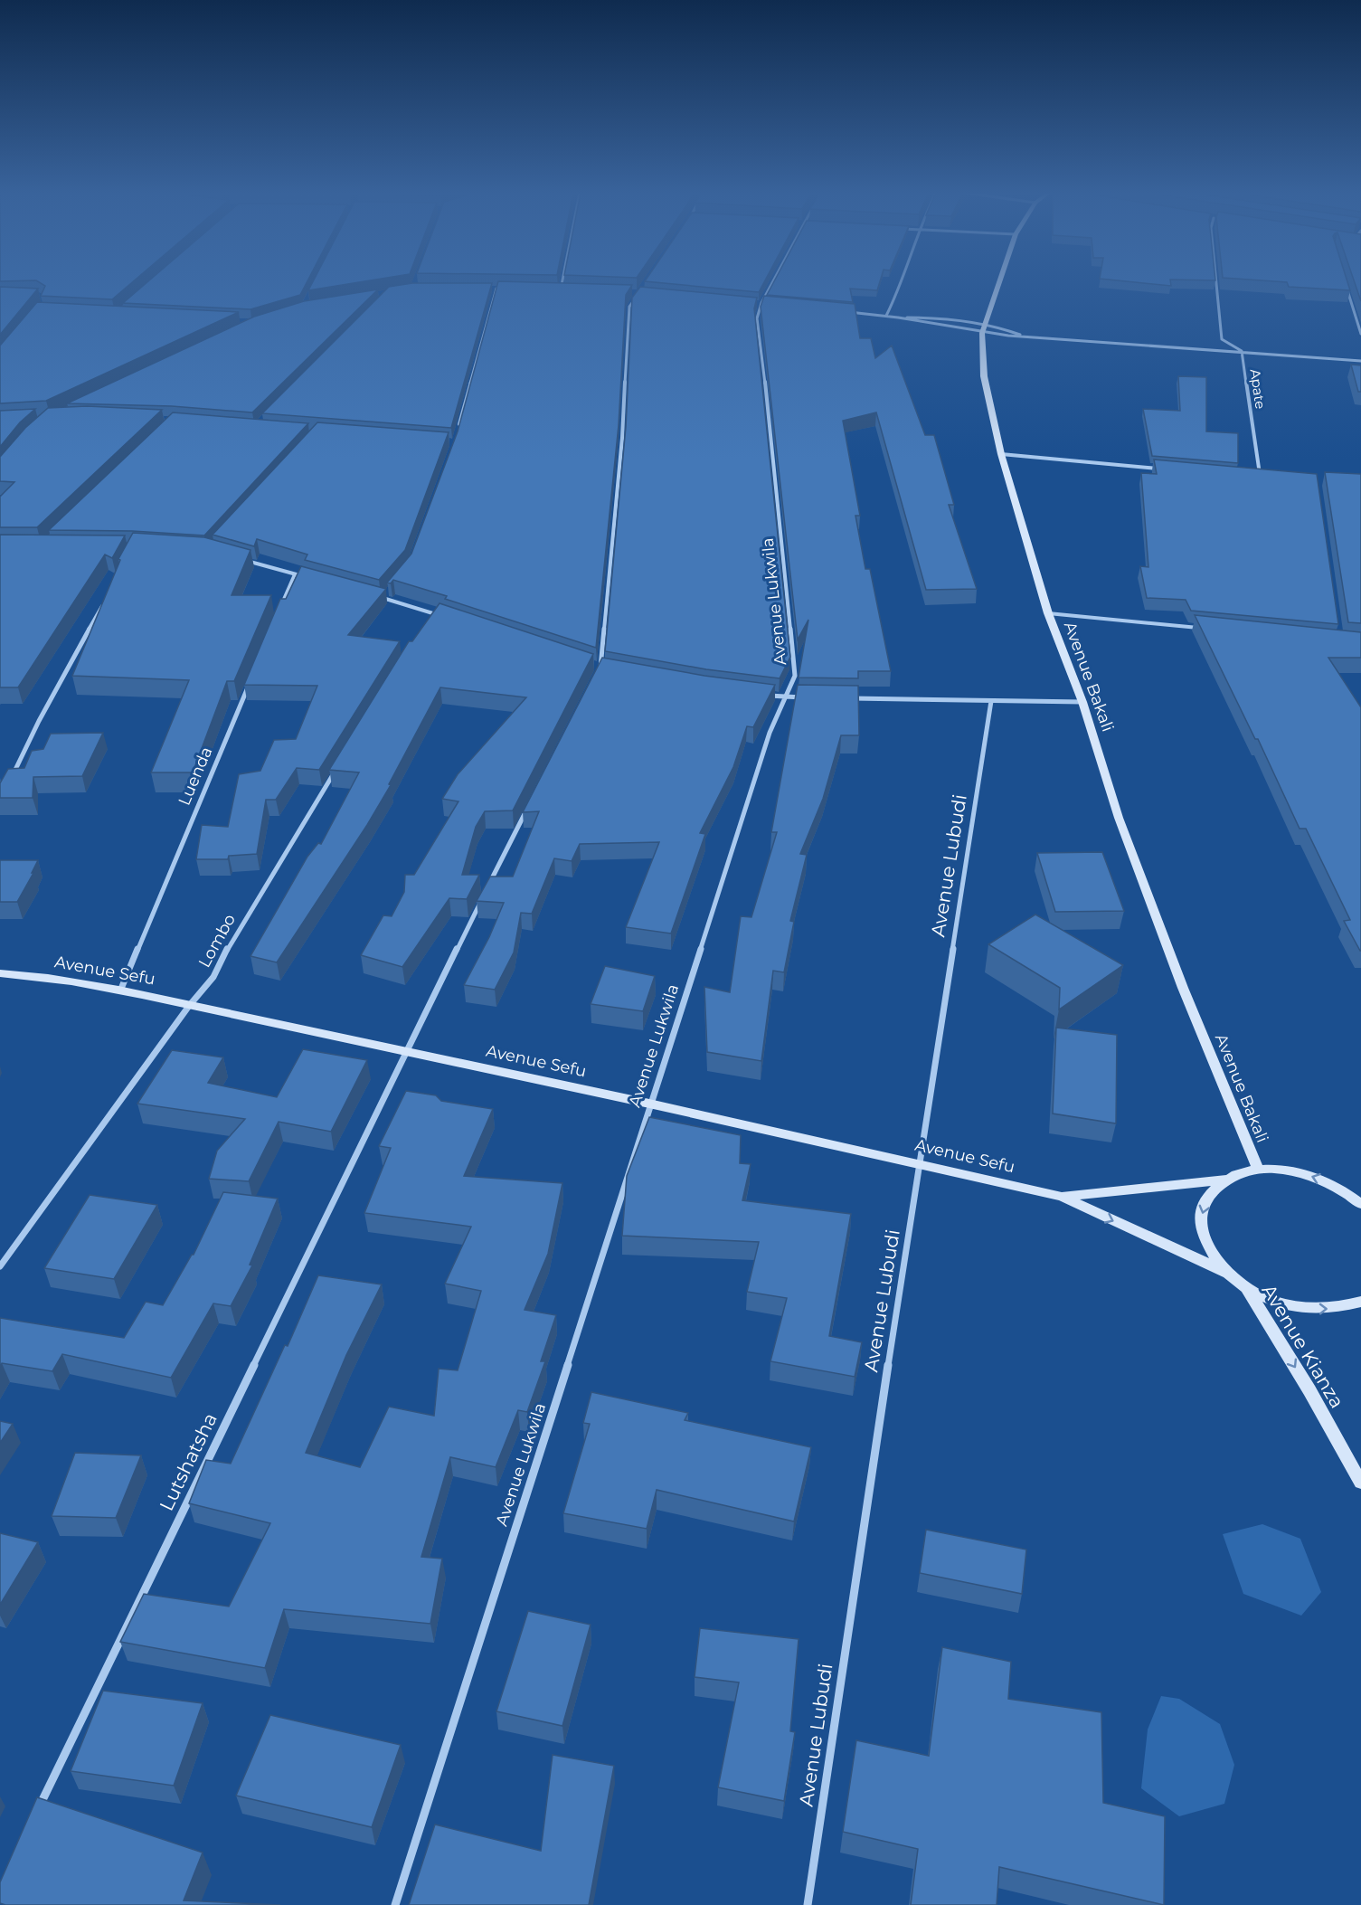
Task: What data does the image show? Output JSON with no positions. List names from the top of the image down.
{
  "streets": {
    "street": [
      "Apate",
      "Avenue Lukwila",
      "Avenue Bakali",
      "Luenda",
      "Avenue Lubudi",
      "Lombo",
      "Avenue Sefu",
      "Avenue Kianza",
      "Lutshatsha"
    ]
  },
  "crossings": [
    ["Avenue Lukwila", "Avenue Sefu"],
    ["Luenda", "Avenue Sefu"],
    ["Avenue Lubudi", "Avenue Sefu"],
    ["Lombo", "Avenue Sefu"],
    ["Avenue Sefu", "Lutshatsha"]
  ],
  "one_way": ["Avenue Kianza"]
}
